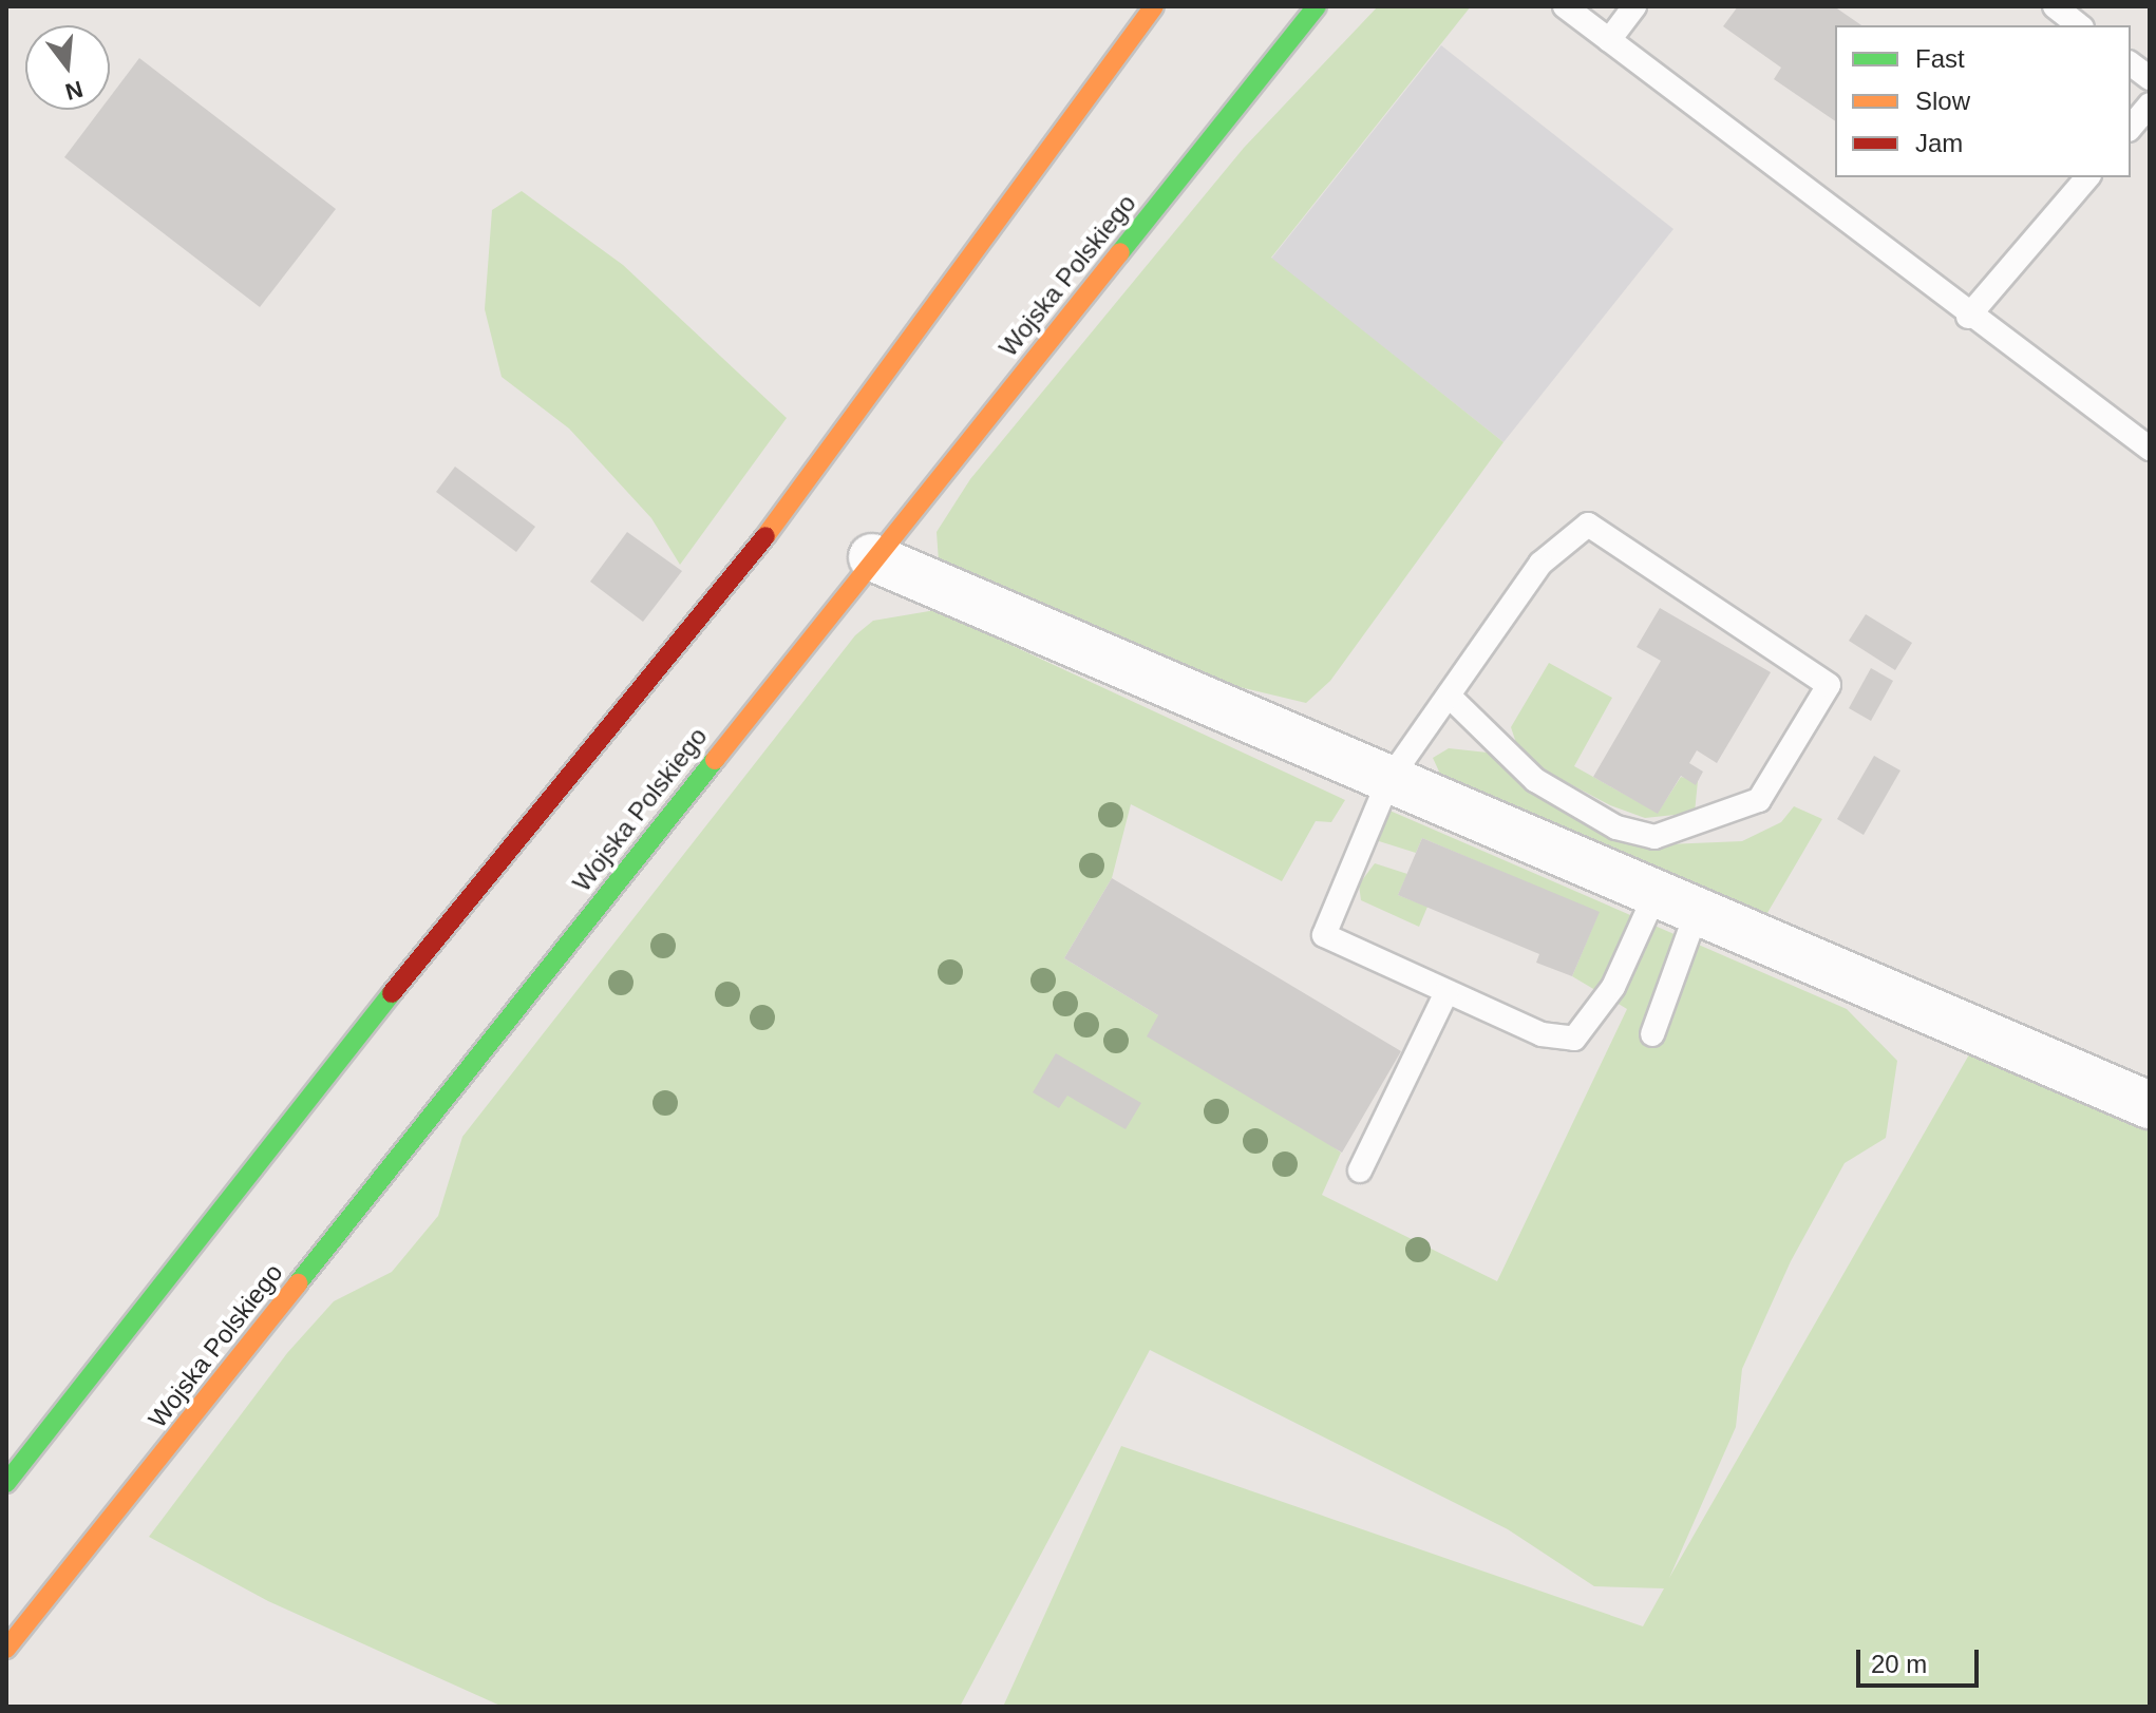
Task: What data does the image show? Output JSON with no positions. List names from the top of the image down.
{
  "streets": {
    "main road": ["Wojska Polskiego"]
  },
  "legend": ["Fast", "Slow", "Jam"],
  "scale_bar": "20 m",
  "north": "bottom"
}
